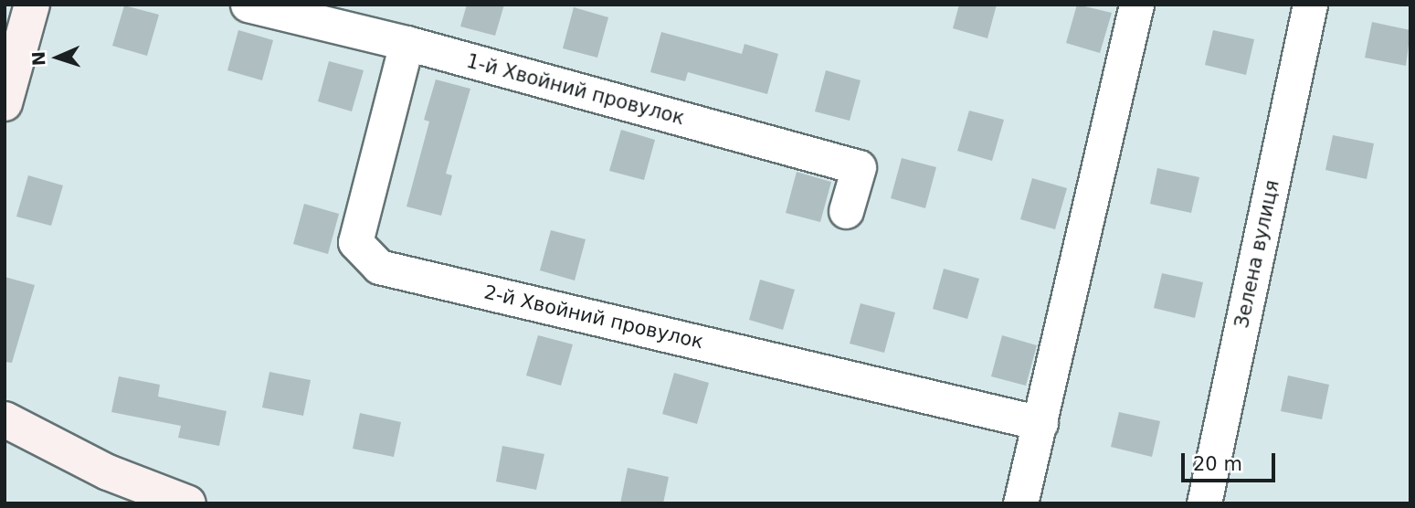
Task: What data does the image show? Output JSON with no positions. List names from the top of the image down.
{
  "streets": {
    "street": ["1-й Хвойний провулок", "Зелена вулиця", "2-й Хвойний провулок"]
  },
  "crossings": [
    ["1-й Хвойний провулок", "2-й Хвойний провулок"]
  ],
  "scale_bar": "20 m",
  "north": "left"
}
